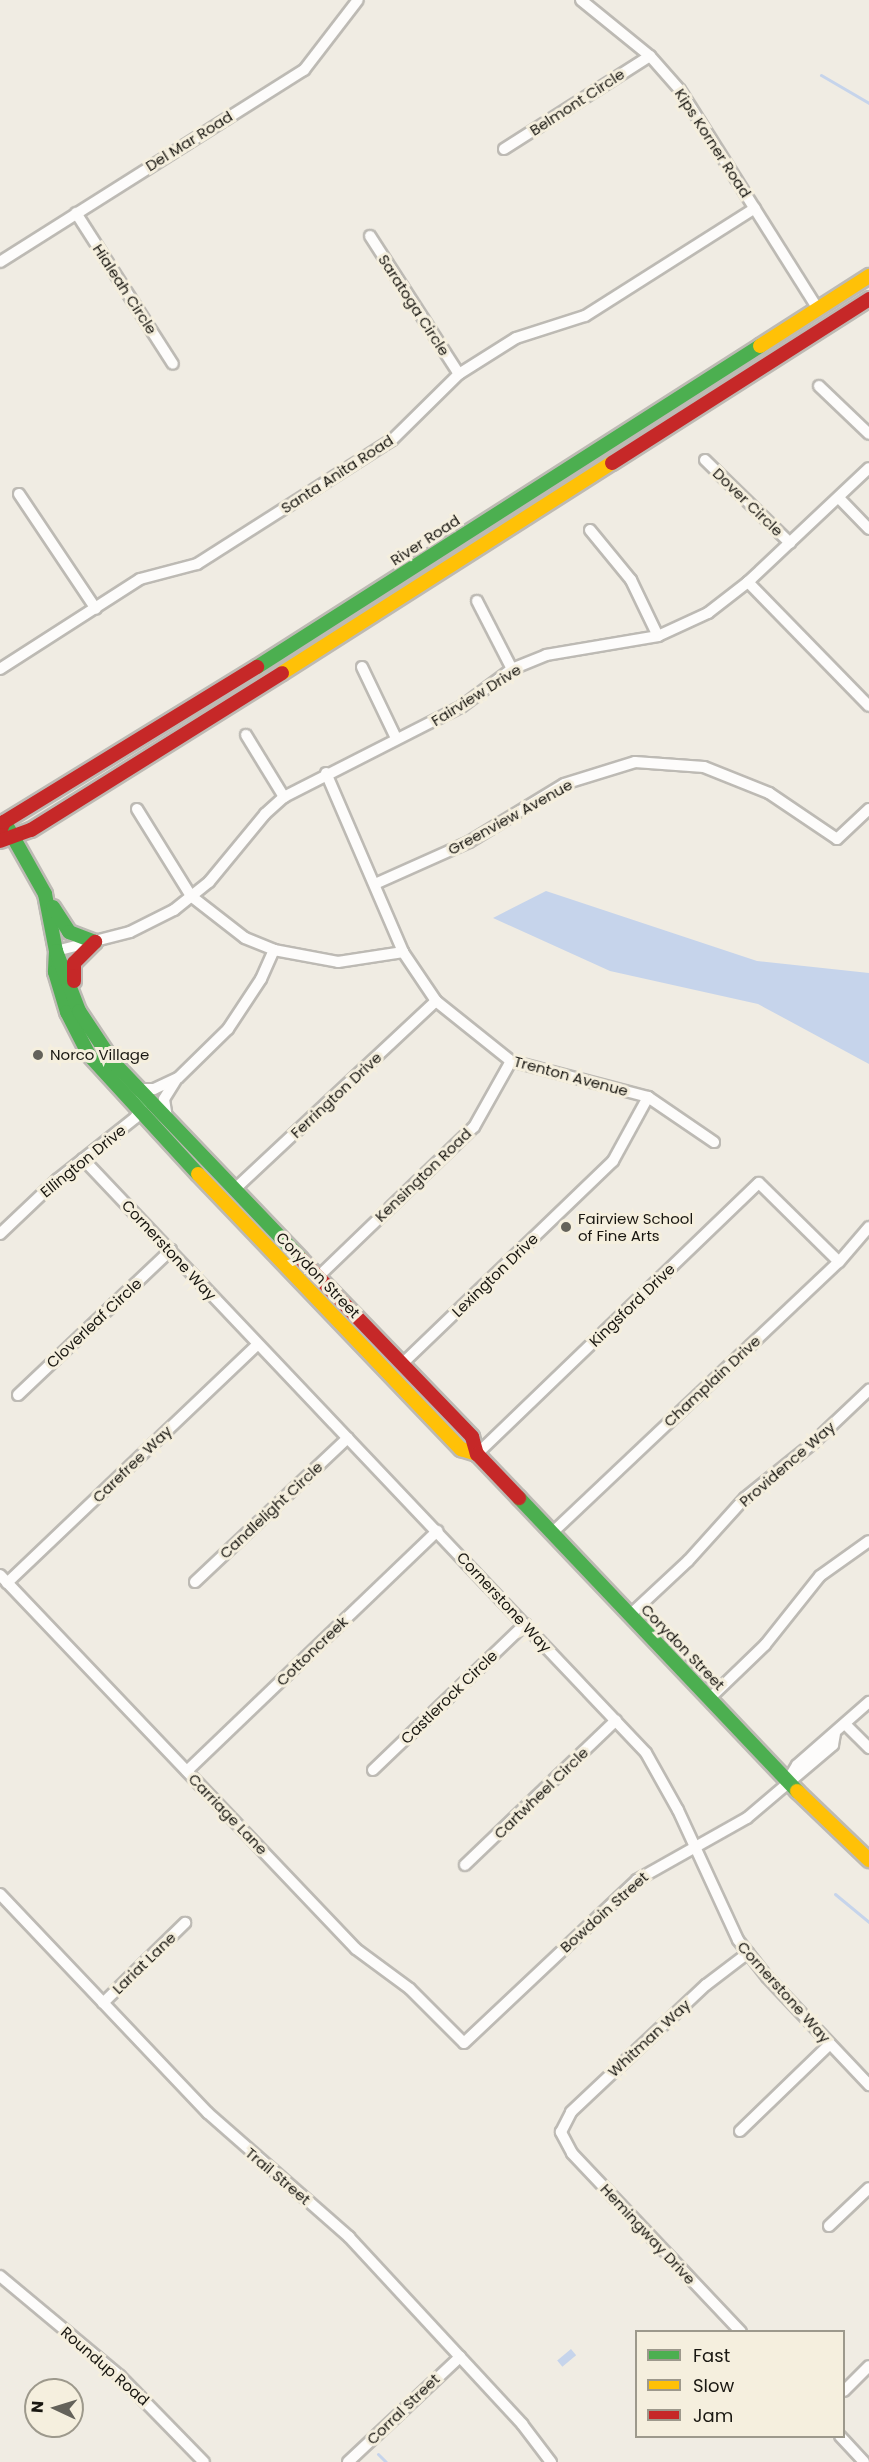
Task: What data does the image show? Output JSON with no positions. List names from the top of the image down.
{
  "streets": {
    "main road": ["River Road", "Corydon Street"],
    "street": [
      "Belmont Circle",
      "Del Mar Road",
      "Kips Korner Road",
      "Hialeah Circle",
      "Saratoga Circle",
      "Santa Anita Road",
      "Dover Circle",
      "Fairview Drive",
      "Greenview Avenue",
      "Trenton Avenue",
      "Ferrington Drive",
      "Ellington Drive",
      "Kensington Road",
      "Cornerstone Way",
      "Lexington Drive",
      "Kingsford Drive",
      "Cloverleaf Circle",
      "Champlain Drive",
      "Carefree Way",
      "Providence Way",
      "Candlelight Circle",
      "Cottoncreek",
      "Castlerock Circle",
      "Cartwheel Circle",
      "Carriage Lane",
      "Bowdoin Street",
      "Lariat Lane",
      "Whitman Way",
      "Trail Street",
      "Hemingway Drive",
      "Roundup Road",
      "Corral Street"
    ]
  },
  "crossings": [
    ["Belmont Circle", "Kips Korner Road"],
    ["Del Mar Road", "Hialeah Circle"],
    ["Kips Korner Road", "Santa Anita Road"],
    ["Kips Korner Road", "River Road"],
    ["Saratoga Circle", "Santa Anita Road"],
    ["Dover Circle", "Fairview Drive"],
    ["River Road", "Corydon Street"],
    ["Fairview Drive", "Trenton Avenue"],
    ["Fairview Drive", "Corydon Street"],
    ["Greenview Avenue", "Trenton Avenue"],
    ["Trenton Avenue", "Ferrington Drive"],
    ["Trenton Avenue", "Kensington Road"],
    ["Trenton Avenue", "Lexington Drive"],
    ["Ferrington Drive", "Corydon Street"],
    ["Ellington Drive", "Cornerstone Way"],
    ["Ellington Drive", "Corydon Street"],
    ["Kensington Road", "Corydon Street"],
    ["Cornerstone Way", "Cloverleaf Circle"],
    ["Cornerstone Way", "Carefree Way"],
    ["Cornerstone Way", "Candlelight Circle"],
    ["Cornerstone Way", "Cottoncreek"],
    ["Cornerstone Way", "Castlerock Circle"],
    ["Cornerstone Way", "Cartwheel Circle"],
    ["Cornerstone Way", "Bowdoin Street"],
    ["Cornerstone Way", "Whitman Way"],
    ["Corydon Street", "Lexington Drive"],
    ["Corydon Street", "Kingsford Drive"],
    ["Corydon Street", "Champlain Drive"],
    ["Corydon Street", "Providence Way"],
    ["Corydon Street", "Bowdoin Street"],
    ["Kingsford Drive", "Champlain Drive"],
    ["Carefree Way", "Carriage Lane"],
    ["Cottoncreek", "Carriage Lane"],
    ["Carriage Lane", "Bowdoin Street"],
    ["Lariat Lane", "Trail Street"],
    ["Whitman Way", "Hemingway Drive"],
    ["Trail Street", "Corral Street"]
  ],
  "places": ["Norco Village", "Fairview School of Fine Arts"],
  "legend": ["Fast", "Slow", "Jam"],
  "north": "left"
}
